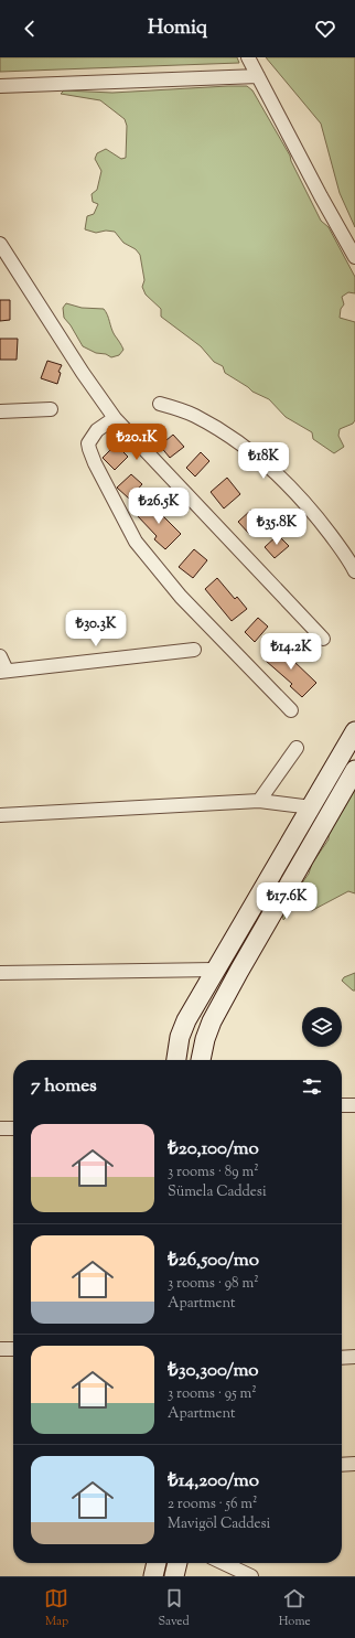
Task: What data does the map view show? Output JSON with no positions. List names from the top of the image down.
{
  "page": {
    "header": "Homiq",
    "price": [
      "₺20.1K",
      "₺18K",
      "₺26.5K",
      "₺35.8K",
      "₺30.3K",
      "₺14.2K",
      "₺17.6K"
    ],
    "heading": "7 homes",
    "list": [
      {
        "name": "₺20,100/mo",
        "note": "3 rooms · 89 m² · Sümela Caddesi"
      },
      {
        "name": "₺26,500/mo",
        "note": "3 rooms · 98 m² · Apartment"
      },
      {
        "name": "₺30,300/mo",
        "note": "3 rooms · 95 m² · Apartment"
      },
      {
        "name": "₺14,200/mo",
        "note": "2 rooms · 56 m² · Mavigöl Caddesi"
      }
    ],
    "tabs": ["Map", "Saved", "Home"]
  }
}
